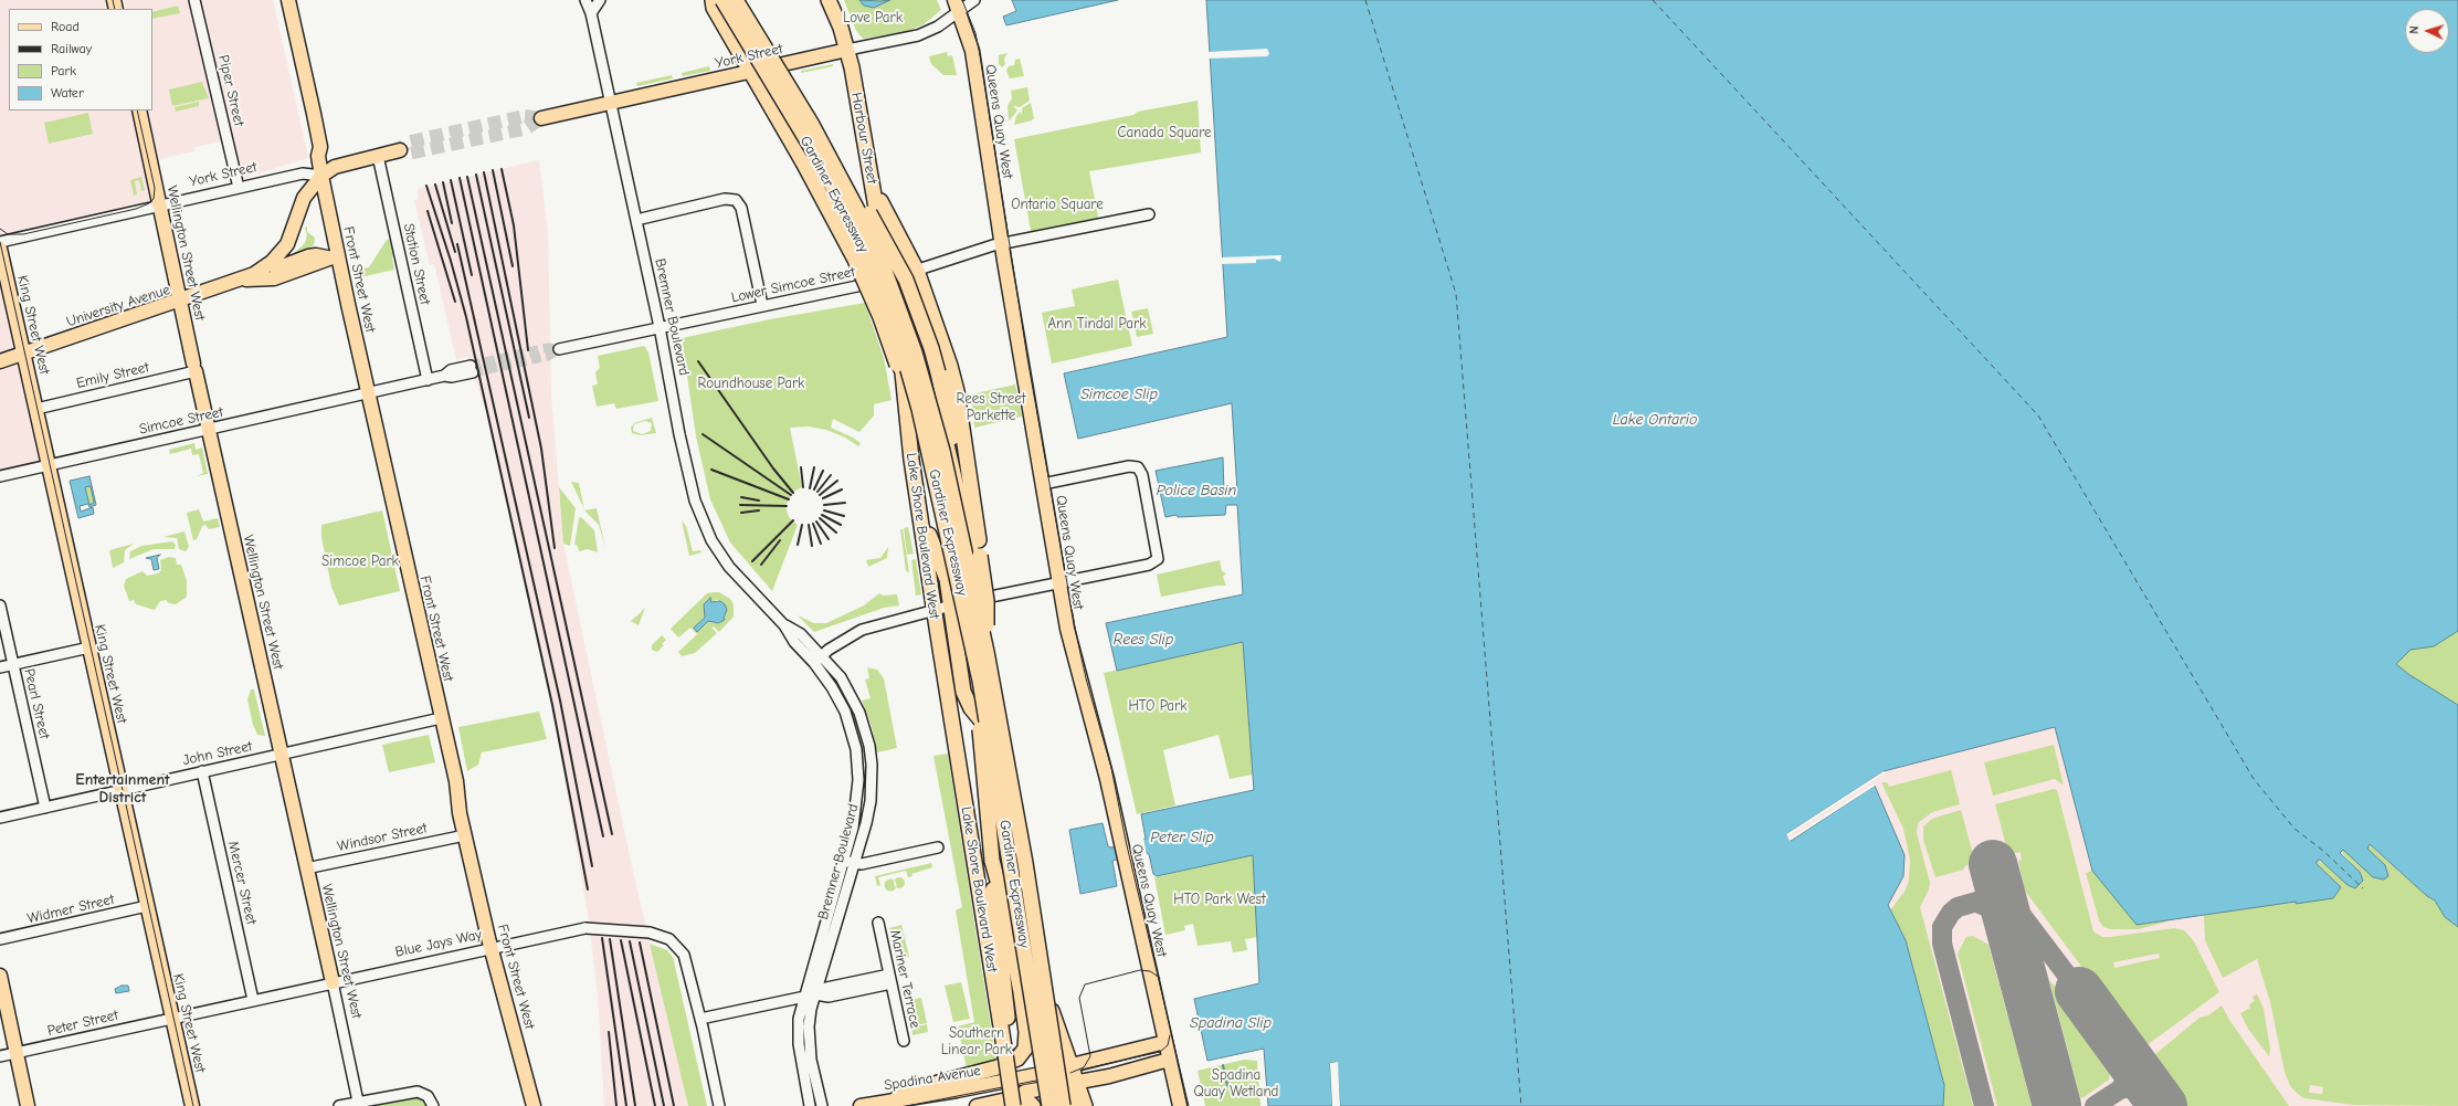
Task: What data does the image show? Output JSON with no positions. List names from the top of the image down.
{
  "streets": {
    "highway": ["Harbour Street", "Gardiner Expressway", "Lake Shore Boulevard West"],
    "main road": [
      "York Street",
      "Queens Quay West",
      "Wellington Street West",
      "Front Street West",
      "University Avenue",
      "King Street West",
      "Spadina Avenue"
    ],
    "street": [
      "Piper Street",
      "Station Street",
      "Lower Simcoe Street",
      "Bremner Boulevard",
      "Emily Street",
      "Simcoe Street",
      "Pearl Street",
      "John Street",
      "Windsor Street",
      "Mercer Street",
      "Widmer Street",
      "Blue Jays Way",
      "Mariner Terrace",
      "Peter Street"
    ]
  },
  "crossings": [
    ["York Street", "Piper Street"],
    ["York Street", "Queens Quay West"],
    ["York Street", "Harbour Street"],
    ["York Street", "Wellington Street West"],
    ["York Street", "Station Street"],
    ["York Street", "Front Street West"],
    ["York Street", "University Avenue"],
    ["York Street", "Bremner Boulevard"],
    ["York Street", "Lake Shore Boulevard West"],
    ["Queens Quay West", "Lower Simcoe Street"],
    ["Harbour Street", "Lower Simcoe Street"],
    ["Wellington Street West", "University Avenue"],
    ["Wellington Street West", "Emily Street"],
    ["Wellington Street West", "Simcoe Street"],
    ["Wellington Street West", "John Street"],
    ["Wellington Street West", "Windsor Street"],
    ["Wellington Street West", "Blue Jays Way"],
    ["Front Street West", "University Avenue"],
    ["Front Street West", "Simcoe Street"],
    ["Front Street West", "John Street"],
    ["Front Street West", "Windsor Street"],
    ["Front Street West", "Blue Jays Way"],
    ["Lower Simcoe Street", "Bremner Boulevard"],
    ["Lower Simcoe Street", "Lake Shore Boulevard West"],
    ["University Avenue", "King Street West"],
    ["King Street West", "Emily Street"],
    ["King Street West", "Simcoe Street"],
    ["King Street West", "John Street"],
    ["King Street West", "Widmer Street"],
    ["King Street West", "Blue Jays Way"],
    ["King Street West", "Peter Street"],
    ["Pearl Street", "John Street"],
    ["John Street", "Mercer Street"],
    ["Mercer Street", "Blue Jays Way"],
    ["Blue Jays Way", "Peter Street"]
  ],
  "districts": ["Entertainment District"],
  "water": [
    "Simcoe Slip",
    "Lake Ontario",
    "Police Basin",
    "Rees Slip",
    "Peter Slip",
    "Spadina Slip"
  ],
  "parks": [
    "Love Park",
    "Canada Square",
    "Ontario Square",
    "Ann Tindal Park",
    "Roundhouse Park",
    "Rees Street Parkette",
    "Simcoe Park",
    "HTO Park",
    "HTO Park West",
    "Southern Linear Park",
    "Spadina Quay Wetland"
  ],
  "legend": [
    "Road",
    "Railway",
    "Park",
    "Water"
  ],
  "north": "left"
}
